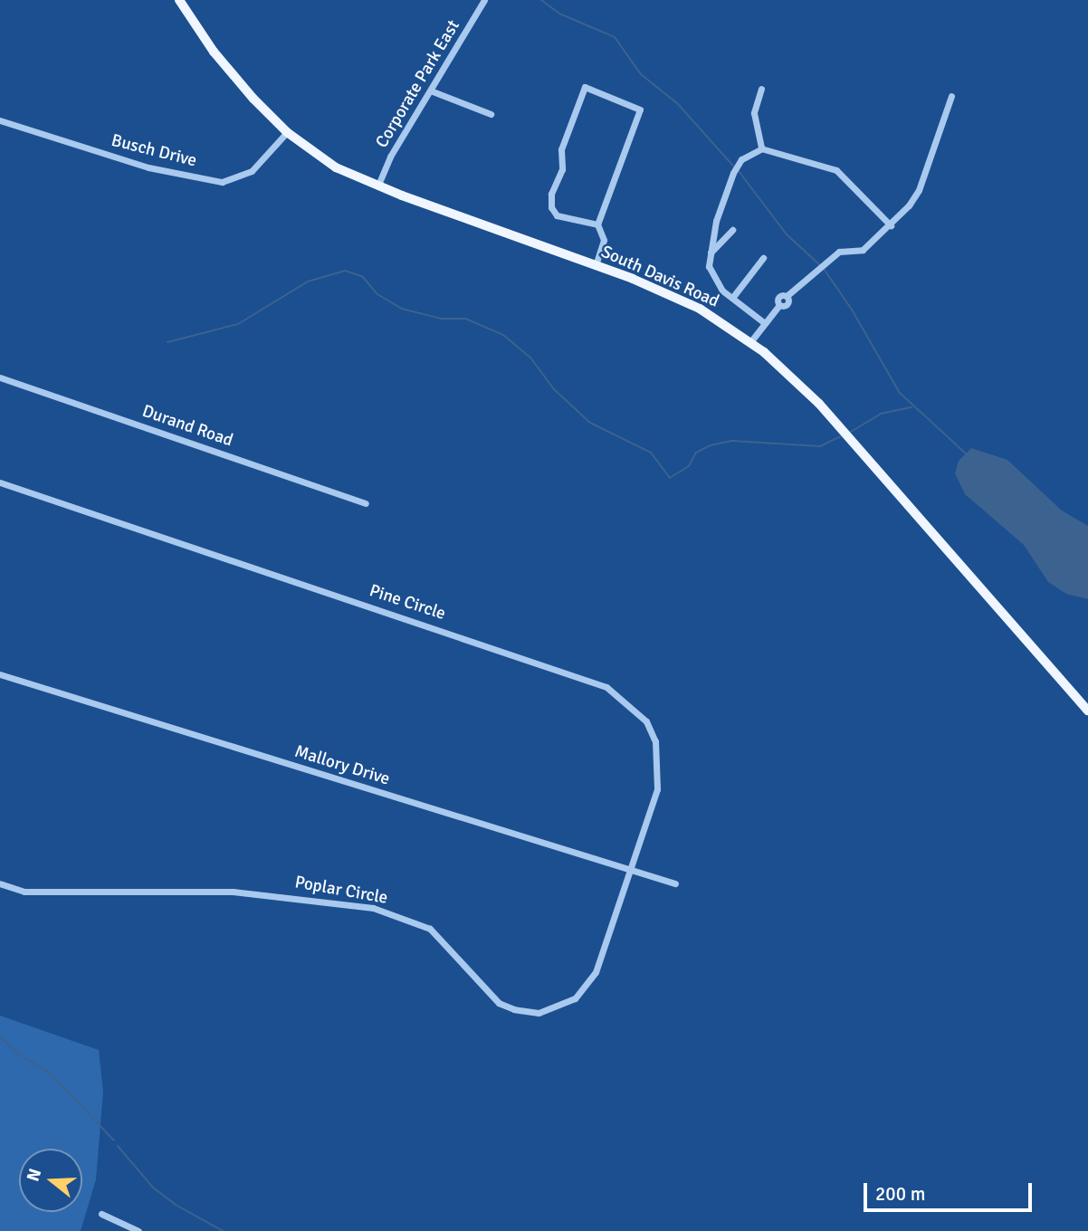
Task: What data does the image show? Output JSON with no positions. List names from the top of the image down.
{
  "streets": {
    "main road": ["South Davis Road"],
    "street": [
      "Corporate Park East",
      "Busch Drive",
      "Durand Road",
      "Pine Circle",
      "Mallory Drive",
      "Poplar Circle"
    ]
  },
  "crossings": [
    ["Corporate Park East", "South Davis Road"],
    ["Busch Drive", "South Davis Road"],
    ["Pine Circle", "Mallory Drive"],
    ["Pine Circle", "Poplar Circle"],
    ["Mallory Drive", "Poplar Circle"]
  ],
  "scale_bar": "200 m",
  "north": "left"
}
